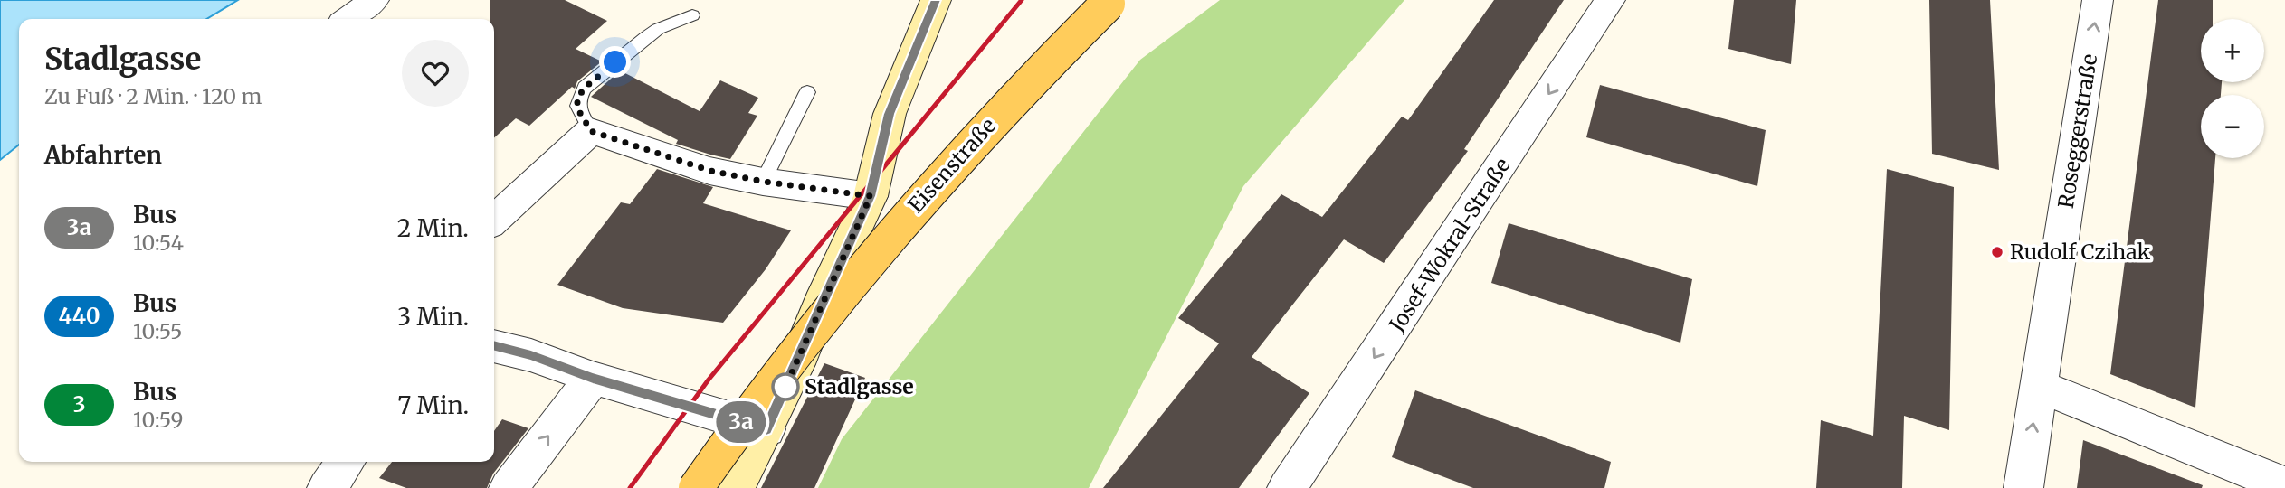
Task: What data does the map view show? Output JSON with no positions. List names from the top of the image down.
{
  "streets": {
    "main road": ["Eisenstraße"],
    "street": ["Roseggerstraße", "Josef-Wokral-Straße"]
  },
  "one_way": ["Roseggerstraße", "Josef-Wokral-Straße"],
  "places": ["Rudolf Czihak", "Stadlgasse"],
  "lines": ["bus line 3a"],
  "page": {
    "on_map": "3a",
    "map_buttons": ["+", "−"],
    "heading": [
      ["Stadlgasse", "Zu Fuß · 2 Min. · 120 m"],
      "Abfahrten"
    ],
    "list": [
      {
        "mark": "3a",
        "name": "Bus",
        "note": "10:54",
        "value": "2 Min."
      },
      {
        "mark": "440",
        "name": "Bus",
        "note": "10:55",
        "value": "3 Min."
      },
      {
        "mark": "3",
        "name": "Bus",
        "note": "10:59",
        "value": "7 Min."
      }
    ]
  }
}
